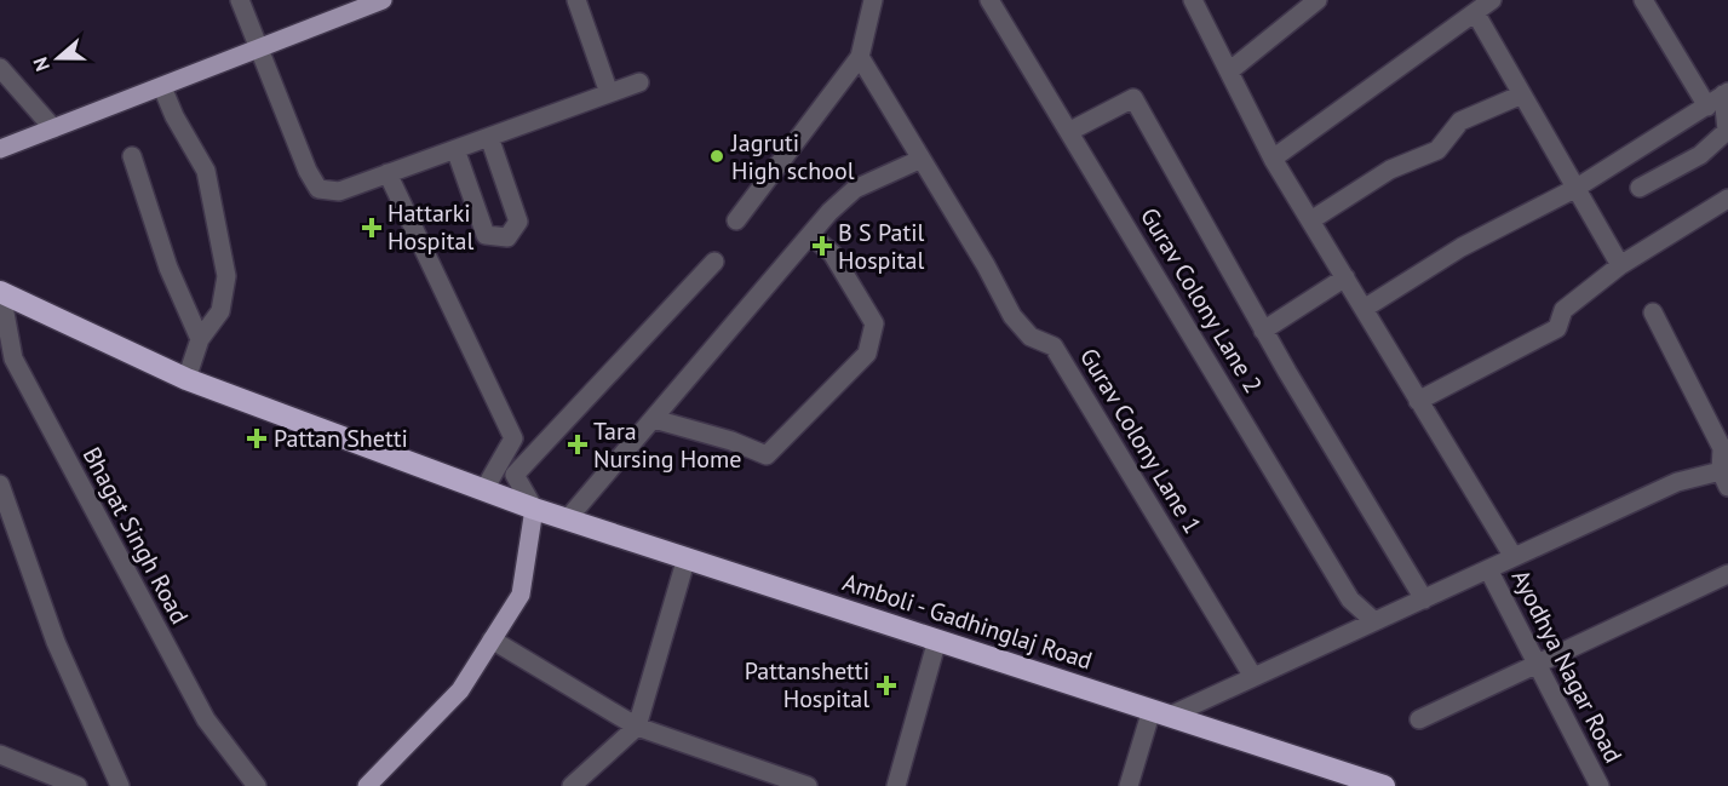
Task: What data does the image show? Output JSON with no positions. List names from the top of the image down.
{
  "streets": {
    "highway": ["Amboli - Gadhinglaj Road"],
    "street": [
      "Gurav Colony Lane 2",
      "Gurav Colony Lane 1",
      "Bhagat Singh Road",
      "Ayodhya Nagar Road"
    ]
  },
  "crossings": [
    ["Bhagat Singh Road", "Amboli - Gadhinglaj Road"]
  ],
  "places": {
    "other": ["Jagruti High school"],
    "health": [
      "Hattarki Hospital",
      "B S Patil Hospital",
      "Pattan Shetti",
      "Tara Nursing Home",
      "Pattanshetti Hospital"
    ]
  },
  "north": "left"
}
